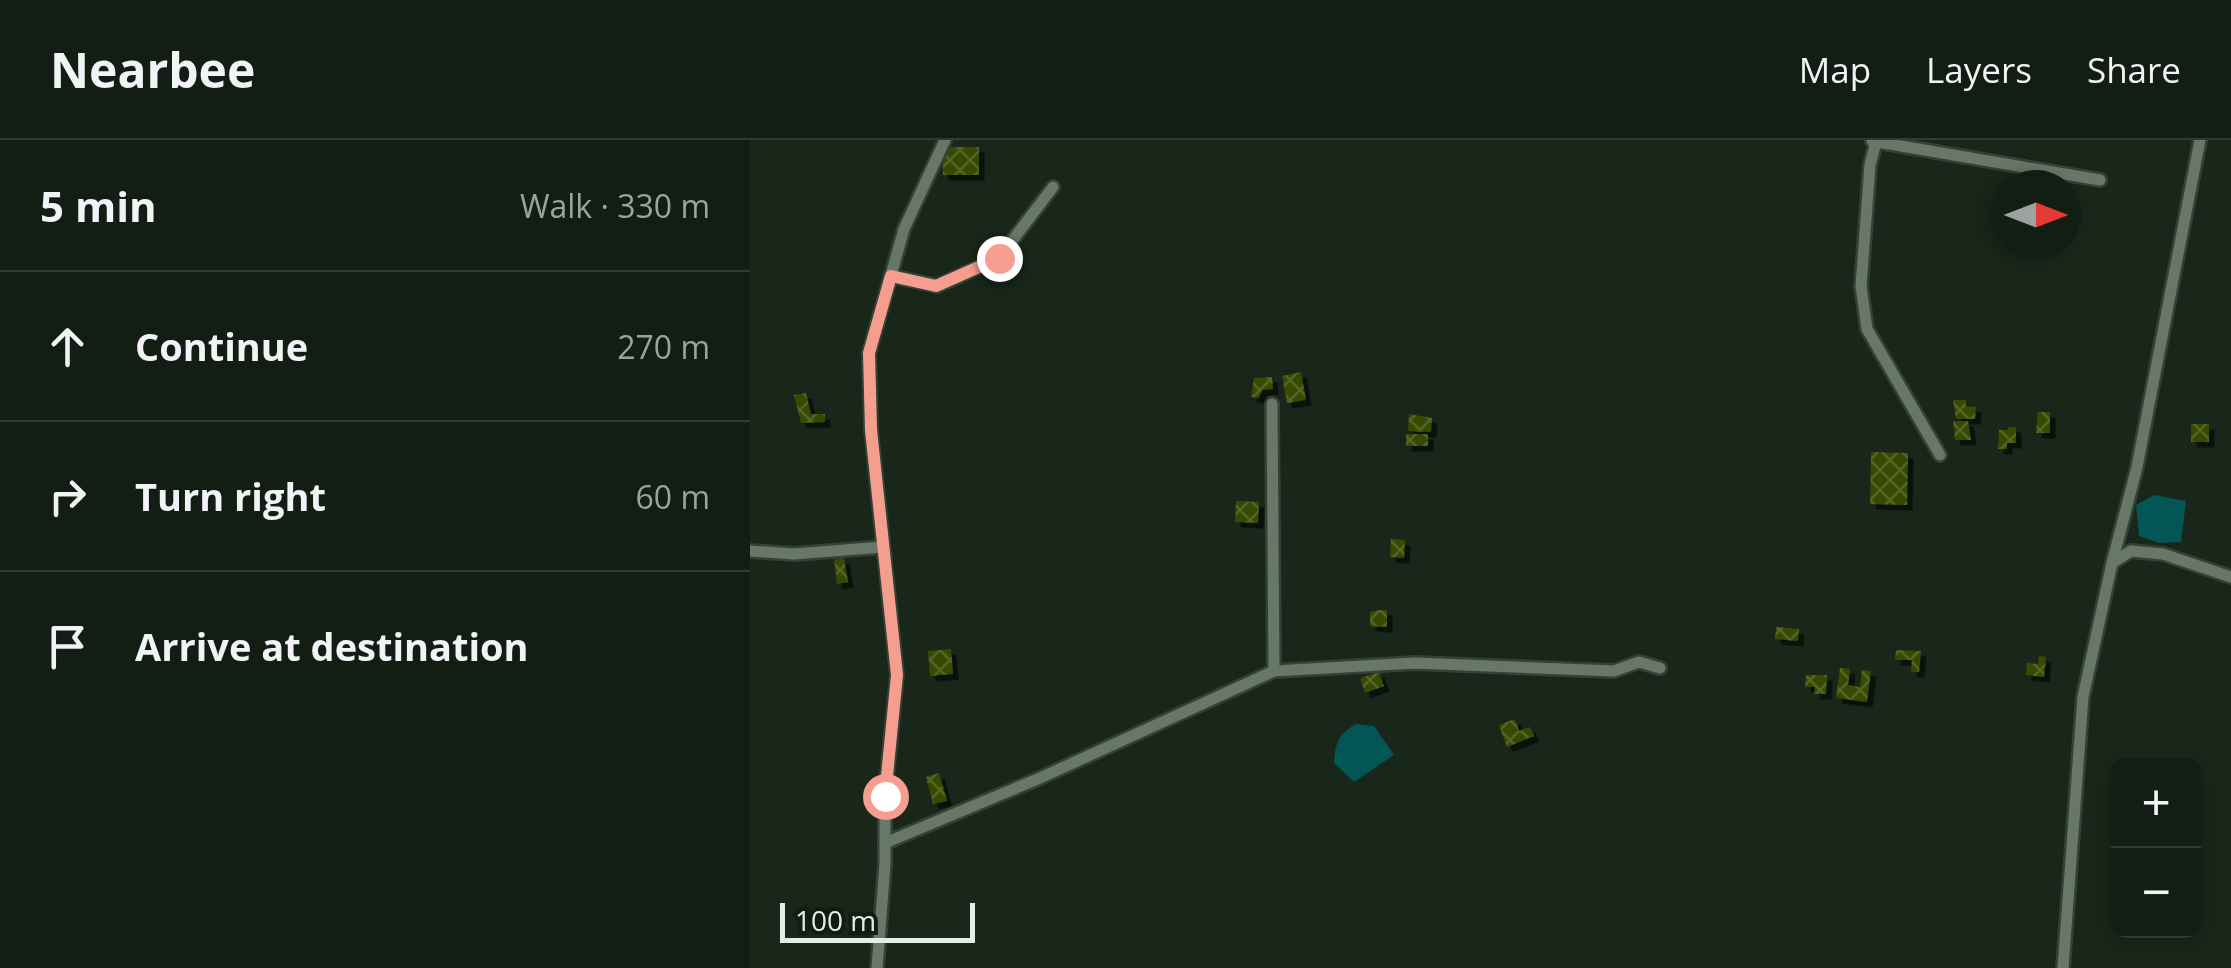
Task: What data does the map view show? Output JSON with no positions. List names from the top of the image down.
{
  "scale_bar": "100 m",
  "north": "right",
  "page": {
    "header": "Nearbee",
    "nav": ["Map", "Layers", "Share"],
    "heading": ["5 min", "Walk · 330 m"],
    "list": [
      ["Continue", "270 m"],
      ["Turn right", "60 m"],
      "Arrive at destination"
    ],
    "map_buttons": ["+", "−"],
    "scale": "100 m"
  }
}
